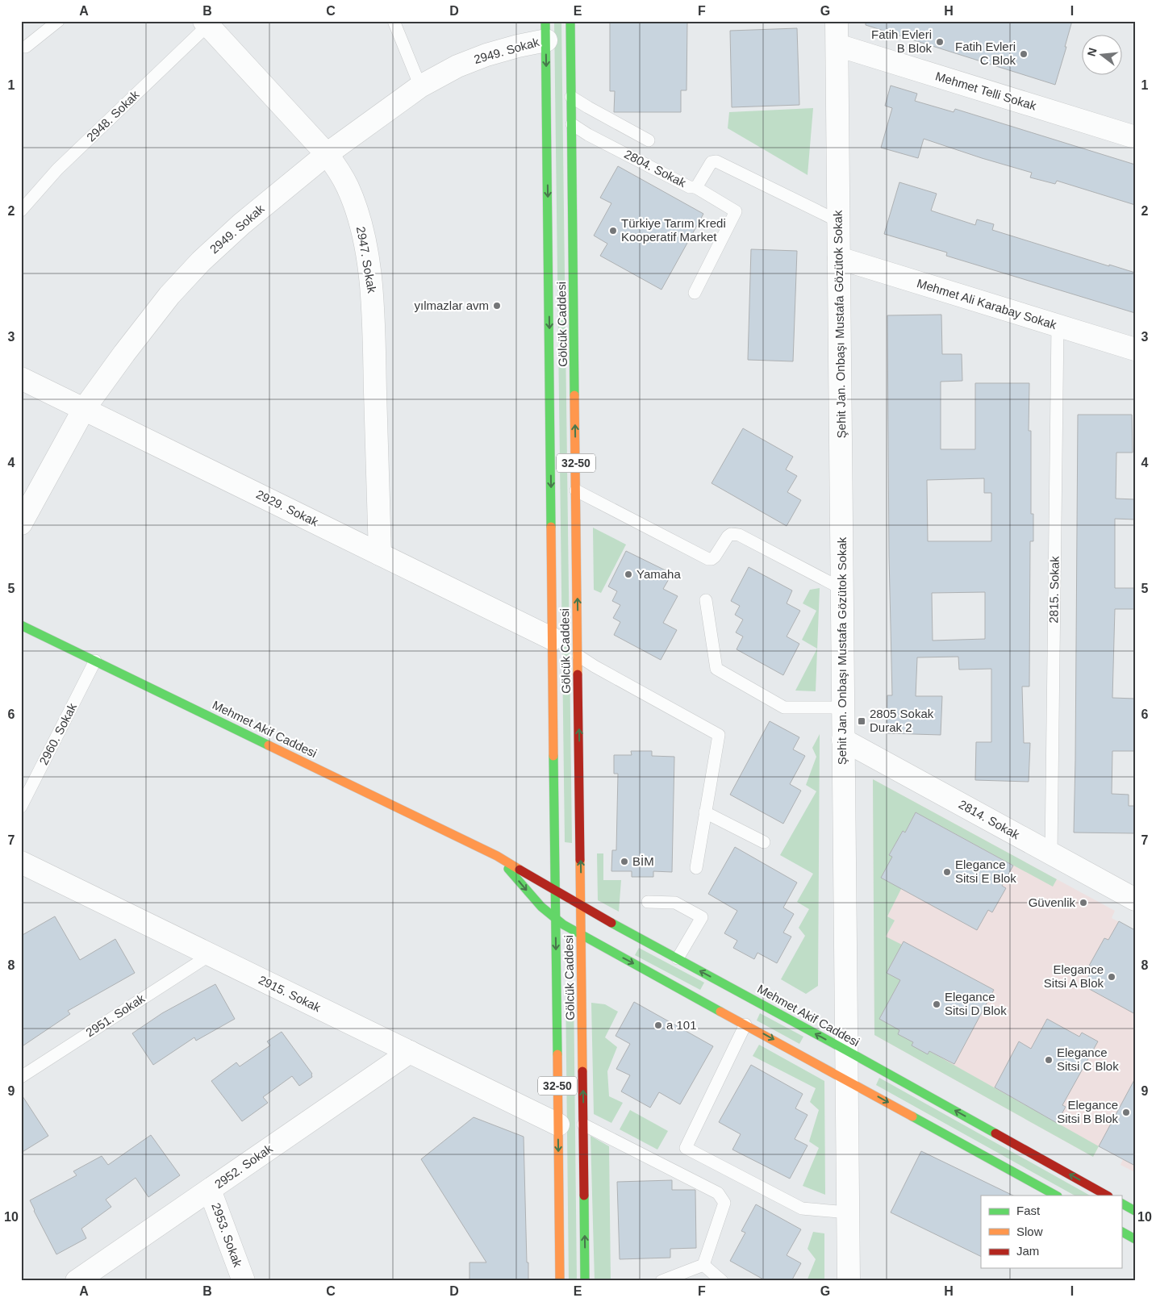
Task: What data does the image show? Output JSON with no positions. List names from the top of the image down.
{
  "streets": {
    "main road": ["Gölcük Caddesi", "32-50", "Mehmet Akif Caddesi"],
    "street": [
      "2949. Sokak",
      "Mehmet Telli Sokak",
      "2947. Sokak",
      "Mehmet Ali Karabay Sokak",
      "Şehit Jan. Onbaşı Mustafa Gözütok Sokak",
      "2929. Sokak",
      "2814. Sokak",
      "2915. Sokak",
      "2952. Sokak",
      "2953. Sokak"
    ],
    "lane": [
      "2948. Sokak",
      "2804. Sokak",
      "2815. Sokak",
      "2960. Sokak",
      "2951. Sokak"
    ]
  },
  "crossings": [
    ["2949. Sokak", "2947. Sokak"],
    ["2949. Sokak", "Gölcük Caddesi"],
    ["2949. Sokak", "2929. Sokak"],
    ["Mehmet Telli Sokak", "Şehit Jan. Onbaşı Mustafa Gözütok Sokak"],
    ["2948. Sokak", "2947. Sokak"],
    ["2804. Sokak", "Gölcük Caddesi"],
    ["2804. Sokak", "Şehit Jan. Onbaşı Mustafa Gözütok Sokak"],
    ["2947. Sokak", "2929. Sokak"],
    ["Mehmet Ali Karabay Sokak", "Şehit Jan. Onbaşı Mustafa Gözütok Sokak"],
    ["Mehmet Ali Karabay Sokak", "2815. Sokak"],
    ["Gölcük Caddesi", "2929. Sokak"],
    ["Gölcük Caddesi", "Mehmet Akif Caddesi"],
    ["Gölcük Caddesi", "2915. Sokak"],
    ["Şehit Jan. Onbaşı Mustafa Gözütok Sokak", "Mehmet Akif Caddesi"],
    ["Şehit Jan. Onbaşı Mustafa Gözütok Sokak", "2814. Sokak"],
    ["2815. Sokak", "2814. Sokak"],
    ["Mehmet Akif Caddesi", "2960. Sokak"],
    ["2915. Sokak", "2951. Sokak"],
    ["2915. Sokak", "2952. Sokak"],
    ["2952. Sokak", "2953. Sokak"]
  ],
  "places": {
    "other": [
      "Fatih Evleri B Blok",
      "Fatih Evleri C Blok",
      "Türkiye Tarım Kredi Kooperatif Market",
      "yılmazlar avm",
      "Yamaha",
      "BİM",
      "Elegance Sitsi E Blok",
      "Güvenlik",
      "Elegance Sitsi A Blok",
      "Elegance Sitsi D Blok",
      "a 101",
      "Elegance Sitsi C Blok",
      "Elegance Sitsi B Blok"
    ],
    "transit": ["2805 Sokak Durak 2"]
  },
  "legend": ["Fast", "Slow", "Jam"],
  "north": "left",
  "grid": {
    "columns": [
      "A",
      "B",
      "C",
      "D",
      "E",
      "F",
      "G",
      "H",
      "I"
    ],
    "rows": [
      "1",
      "2",
      "3",
      "4",
      "5",
      "6",
      "7",
      "8",
      "9",
      "10"
    ]
  }
}
